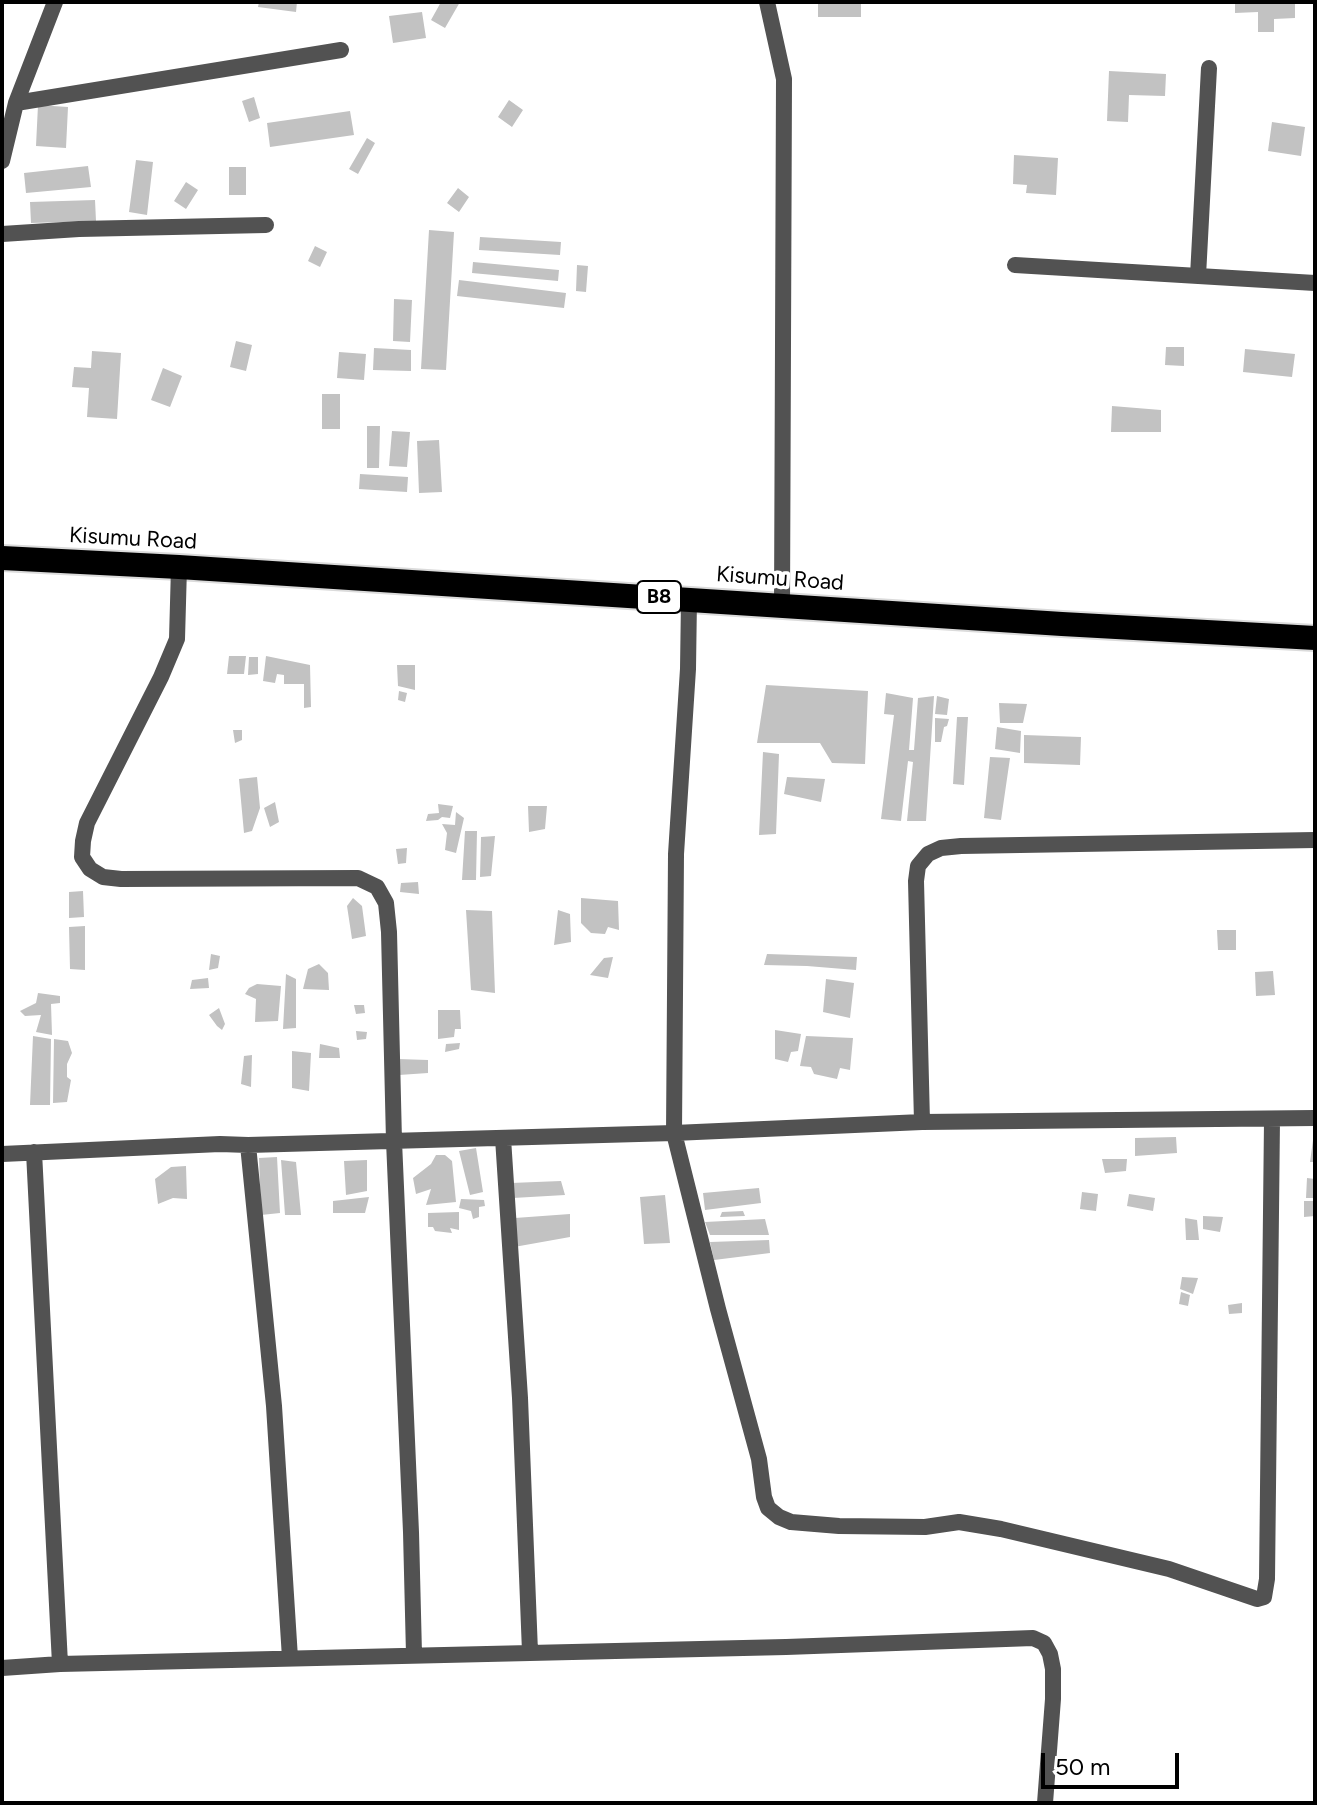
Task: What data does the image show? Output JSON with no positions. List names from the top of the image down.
{
  "streets": {
    "highway": ["Kisumu Road", "B8"]
  },
  "scale_bar": "50 m"
}
